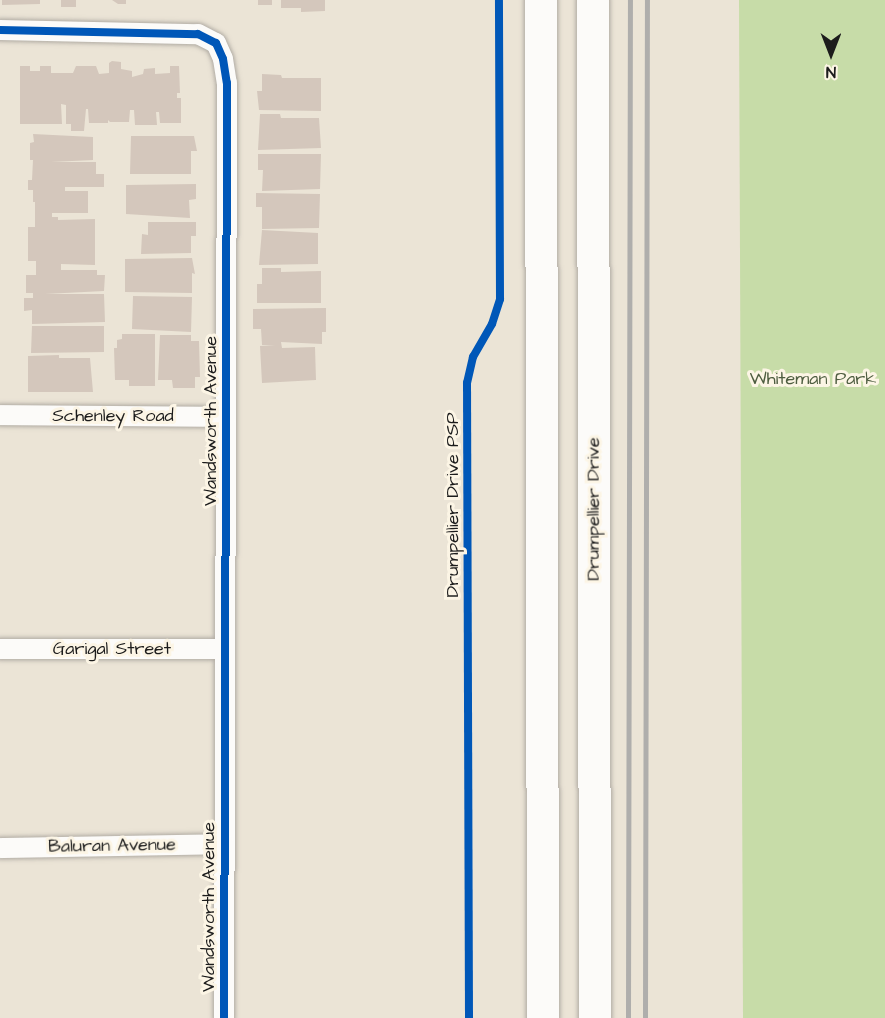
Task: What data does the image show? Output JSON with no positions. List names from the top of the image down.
{
  "streets": {
    "main road": ["Drumpellier Drive"],
    "street": [
      "Schenley Road",
      "Wandsworth Avenue",
      "Garigal Street",
      "Baluran Avenue"
    ],
    "cycle path": ["Drumpellier Drive PSP"]
  },
  "crossings": [
    ["Schenley Road", "Wandsworth Avenue"],
    ["Wandsworth Avenue", "Garigal Street"],
    ["Wandsworth Avenue", "Baluran Avenue"]
  ],
  "parks": ["Whiteman Park"],
  "north": "bottom"
}
